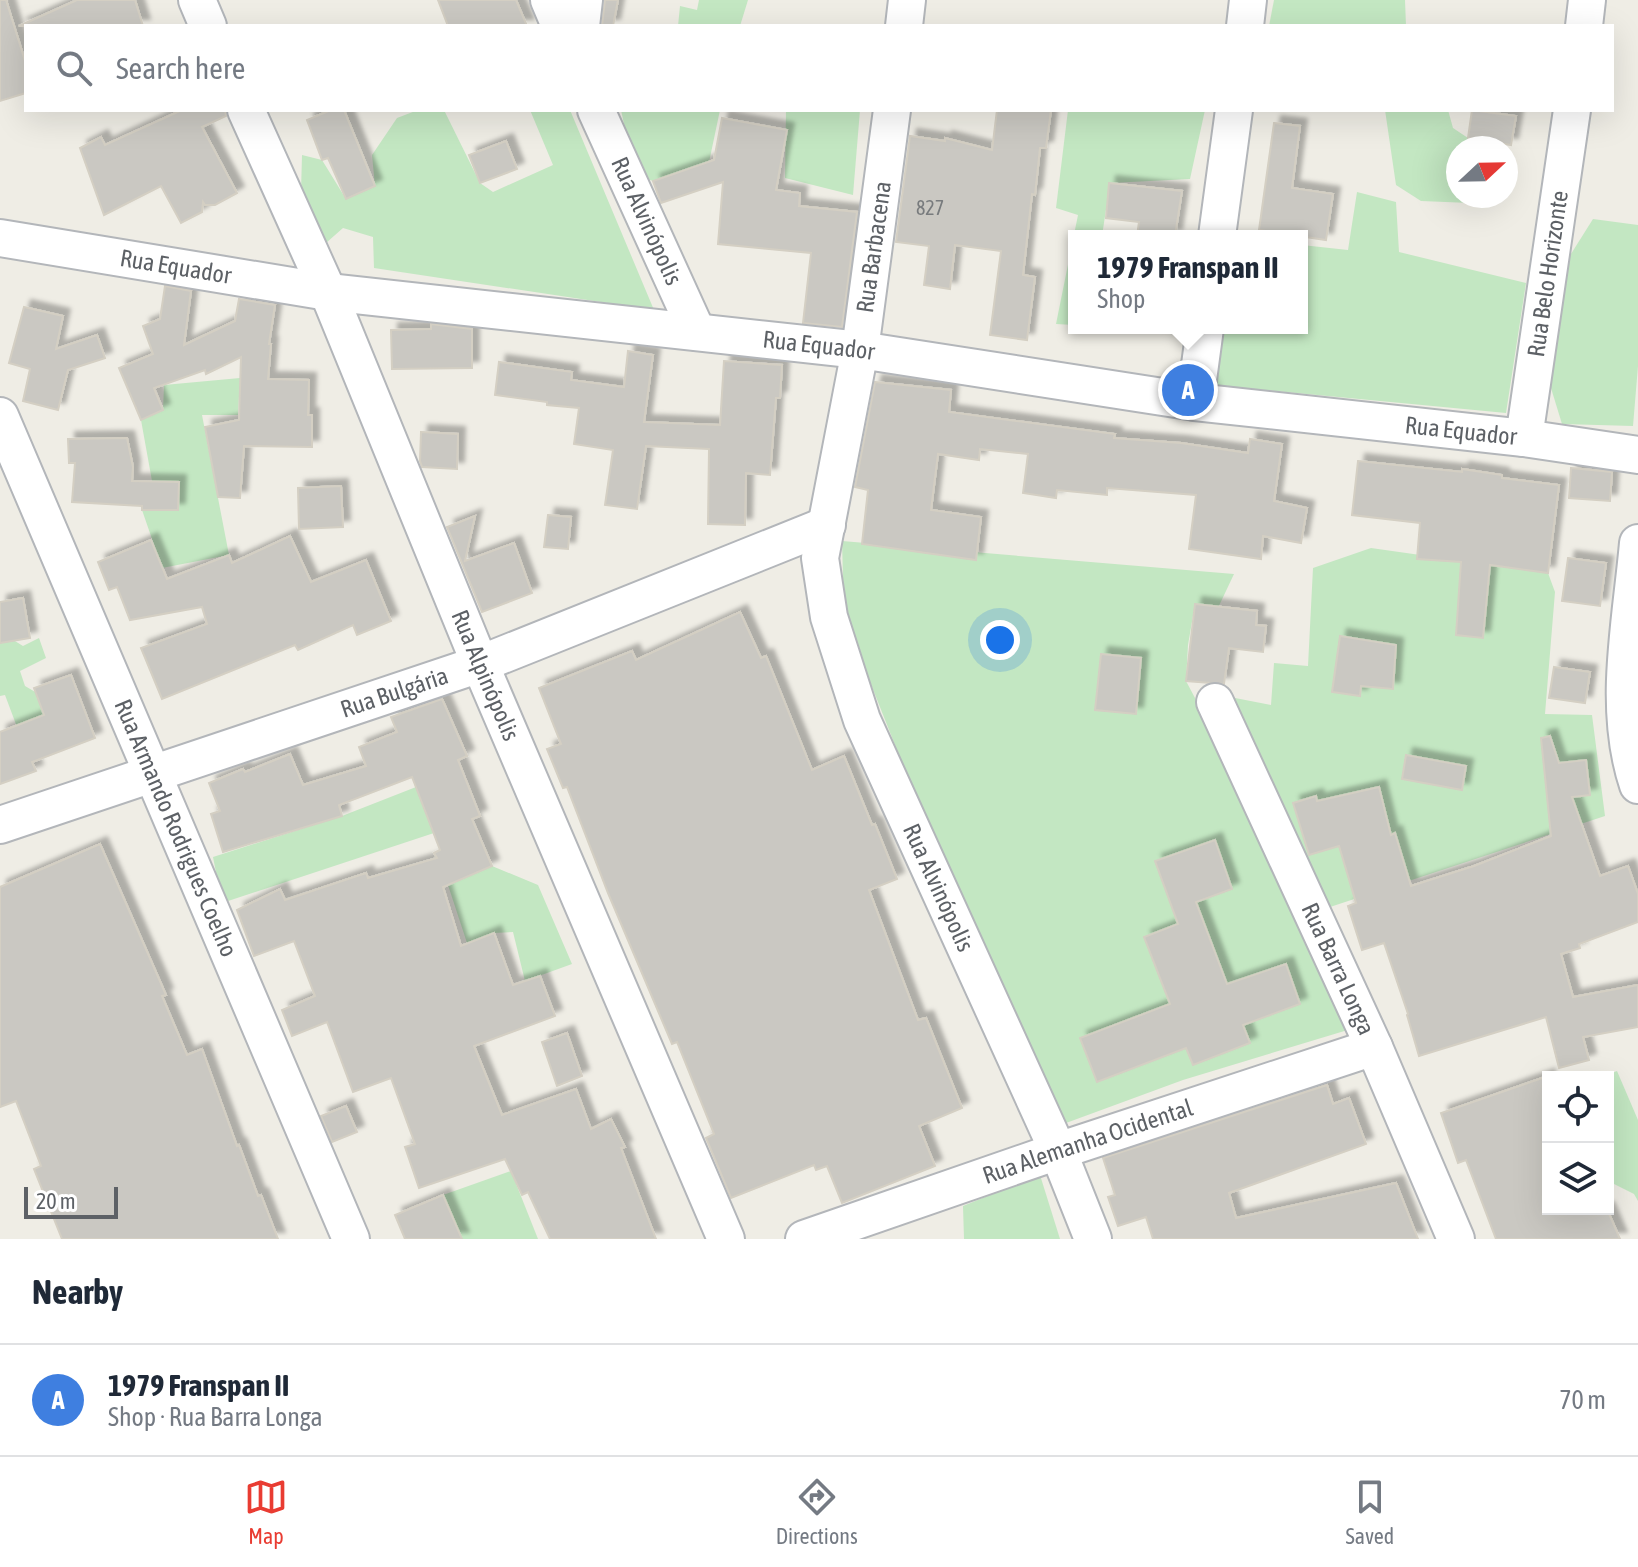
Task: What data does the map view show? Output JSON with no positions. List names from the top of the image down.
{
  "streets": {
    "street": [
      "Rua Alvinópolis",
      "Rua Barbacena",
      "Rua Equador",
      "Rua Belo Horizonte",
      "Rua Alpinópolis",
      "Rua Bulgária",
      "Rua Armando Rodrigues Coelho",
      "Rua Barra Longa",
      "Rua Alemanha Ocidental"
    ]
  },
  "crossings": [
    ["Rua Alvinópolis", "Rua Barbacena"],
    ["Rua Alvinópolis", "Rua Equador"],
    ["Rua Alvinópolis", "Rua Bulgária"],
    ["Rua Alvinópolis", "Rua Alemanha Ocidental"],
    ["Rua Barbacena", "Rua Equador"],
    ["Rua Barbacena", "Rua Bulgária"],
    ["Rua Equador", "Rua Belo Horizonte"],
    ["Rua Equador", "Rua Alpinópolis"],
    ["Rua Alpinópolis", "Rua Bulgária"],
    ["Rua Bulgária", "Rua Armando Rodrigues Coelho"],
    ["Rua Barra Longa", "Rua Alemanha Ocidental"]
  ],
  "house_numbers": ["827"],
  "scale_bar": "20 m",
  "north": "right",
  "page": {
    "search": "Search here",
    "popup": ["1979 Franspan II", "Shop"],
    "pins": "A",
    "scale": "20 m",
    "heading": "Nearby",
    "list": [
      {
        "mark": "A",
        "name": "1979 Franspan II",
        "note": "Shop · Rua Barra Longa",
        "value": "70 m"
      }
    ],
    "nav": ["Map", "Directions", "Saved"]
  }
}
